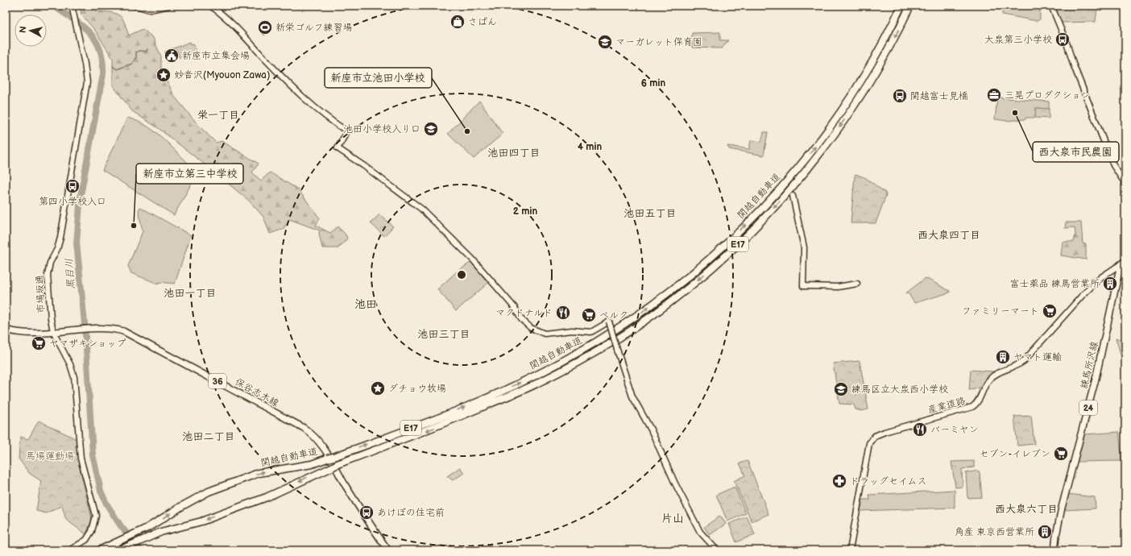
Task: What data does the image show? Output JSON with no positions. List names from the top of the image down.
{
  "streets": {
    "highway": ["関越自動車道", "E17"],
    "main road": [
      "練馬所沢線",
      "36",
      "保谷志木線",
      "24"
    ],
    "street": ["市場坂通", "産業道路"]
  },
  "crossings": [
    ["市場坂通", "保谷志木線"],
    ["練馬所沢線", "産業道路"]
  ],
  "districts": [
    "栄一丁目",
    "池田四丁目",
    "池田五丁目",
    "西大泉四丁目",
    "池田一丁目",
    "池田",
    "池田三丁目",
    "池田二丁目",
    "西大泉六丁目",
    "片山"
  ],
  "water": ["黒目川"],
  "parks": ["馬場運動場"],
  "places": {
    "shop": ["さぱん"],
    "sports": ["新栄ゴルフ練習場"],
    "bus stop": [
      "大泉第三小学校",
      "関越富士見橋",
      "第四小学校入口",
      "あけぼの住宅前"
    ],
    "school or university": ["マーガレット保育園", "池田小学校入り口", "練馬区立大泉西小学校"],
    "public building": ["新座市立集会場"],
    "place": ["妙音沢(Myouon Zawa)", "ダチョウ牧場"],
    "office": ["三晃プロダクション"],
    "other": ["西大泉市民農園", "新座市立池田小学校", "新座市立第三中学校"],
    "building": ["富士薬品 練馬営業所", "ヤマト運輸", "角産 東京西営業所"],
    "supermarket": [
      "ファミリーマート",
      "ベルク",
      "ヤマザキショップ",
      "セブン-イレブン"
    ],
    "restaurant": ["マクドナルド", "バーミヤン"],
    "pharmacy": ["ドラッグセイムス"]
  },
  "north": "left",
  "rings": ["6 min", "4 min", "2 min"]
}
